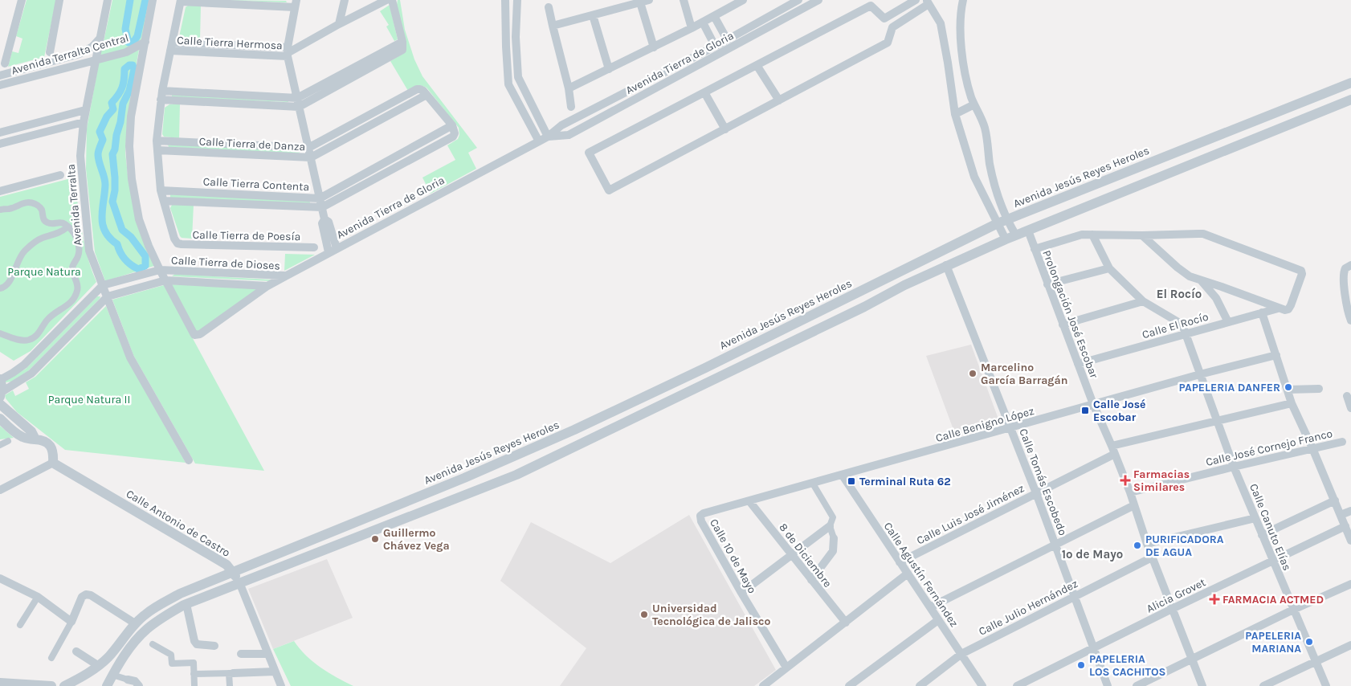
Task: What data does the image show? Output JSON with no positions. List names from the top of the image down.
{
  "streets": {
    "street": [
      "Calle Tierra Hermosa",
      "Avenida Terralta Central",
      "Avenida Tierra de Gloria",
      "Calle Tierra de Danza",
      "Avenida Jesús Reyes Heroles",
      "Calle Tierra Contenta",
      "Avenida Terralta",
      "Calle Tierra de Poesía",
      "Calle Tierra de Dioses",
      "Prolongación José Escobar",
      "Calle El Rocío",
      "Calle Benigno López",
      "Calle José Cornejo Franco",
      "Calle Tomás Escobedo",
      "Calle Luis José Jiménez",
      "Calle Antonio de Castro",
      "Calle Canuto Elías",
      "8 de Diciembre",
      "Calle 10 de Mayo",
      "Calle Agustín Fernández",
      "Alicia Grovet",
      "Calle Julio Hernández"
    ]
  },
  "crossings": [
    ["Avenida Terralta Central", "Avenida Terralta"],
    ["Avenida Tierra de Gloria", "Calle Tierra de Dioses"],
    ["Avenida Jesús Reyes Heroles", "Calle Antonio de Castro"],
    ["Calle Tierra Contenta", "Calle Tierra de Poesía"],
    ["Avenida Terralta", "Calle Tierra de Dioses"],
    ["Prolongación José Escobar", "Calle El Rocío"],
    ["Prolongación José Escobar", "Calle Benigno López"],
    ["Calle El Rocío", "Calle Canuto Elías"],
    ["Calle Benigno López", "Calle Tomás Escobedo"],
    ["Calle Benigno López", "Calle Canuto Elías"],
    ["Calle Benigno López", "8 de Diciembre"],
    ["Calle Benigno López", "Calle 10 de Mayo"],
    ["Calle Benigno López", "Calle Agustín Fernández"],
    ["Calle José Cornejo Franco", "Calle Canuto Elías"],
    ["Calle Tomás Escobedo", "Calle Luis José Jiménez"],
    ["Calle Tomás Escobedo", "Alicia Grovet"],
    ["Calle Tomás Escobedo", "Calle Julio Hernández"],
    ["Calle Luis José Jiménez", "Calle Canuto Elías"],
    ["Calle Luis José Jiménez", "Calle Agustín Fernández"],
    ["Calle Canuto Elías", "Alicia Grovet"],
    ["Calle Agustín Fernández", "Calle Julio Hernández"]
  ],
  "districts": ["El Rocío", "1o de Mayo"],
  "parks": ["Parque Natura", "Parque Natura II"],
  "places": {
    "other": [
      "Marcelino García Barragán",
      "PAPELERIA DANFER",
      "Guillermo Chávez Vega",
      "PURIFICADORA DE AGUA",
      "Universidad Tecnológica de Jalisco",
      "PAPELERIA MARIANA",
      "PAPELERIA LOS CACHITOS"
    ],
    "transit": ["Calle José Escobar", "Terminal Ruta 62"],
    "health": ["Farmacias Similares", "FARMACIA ACTMED"]
  }
}
